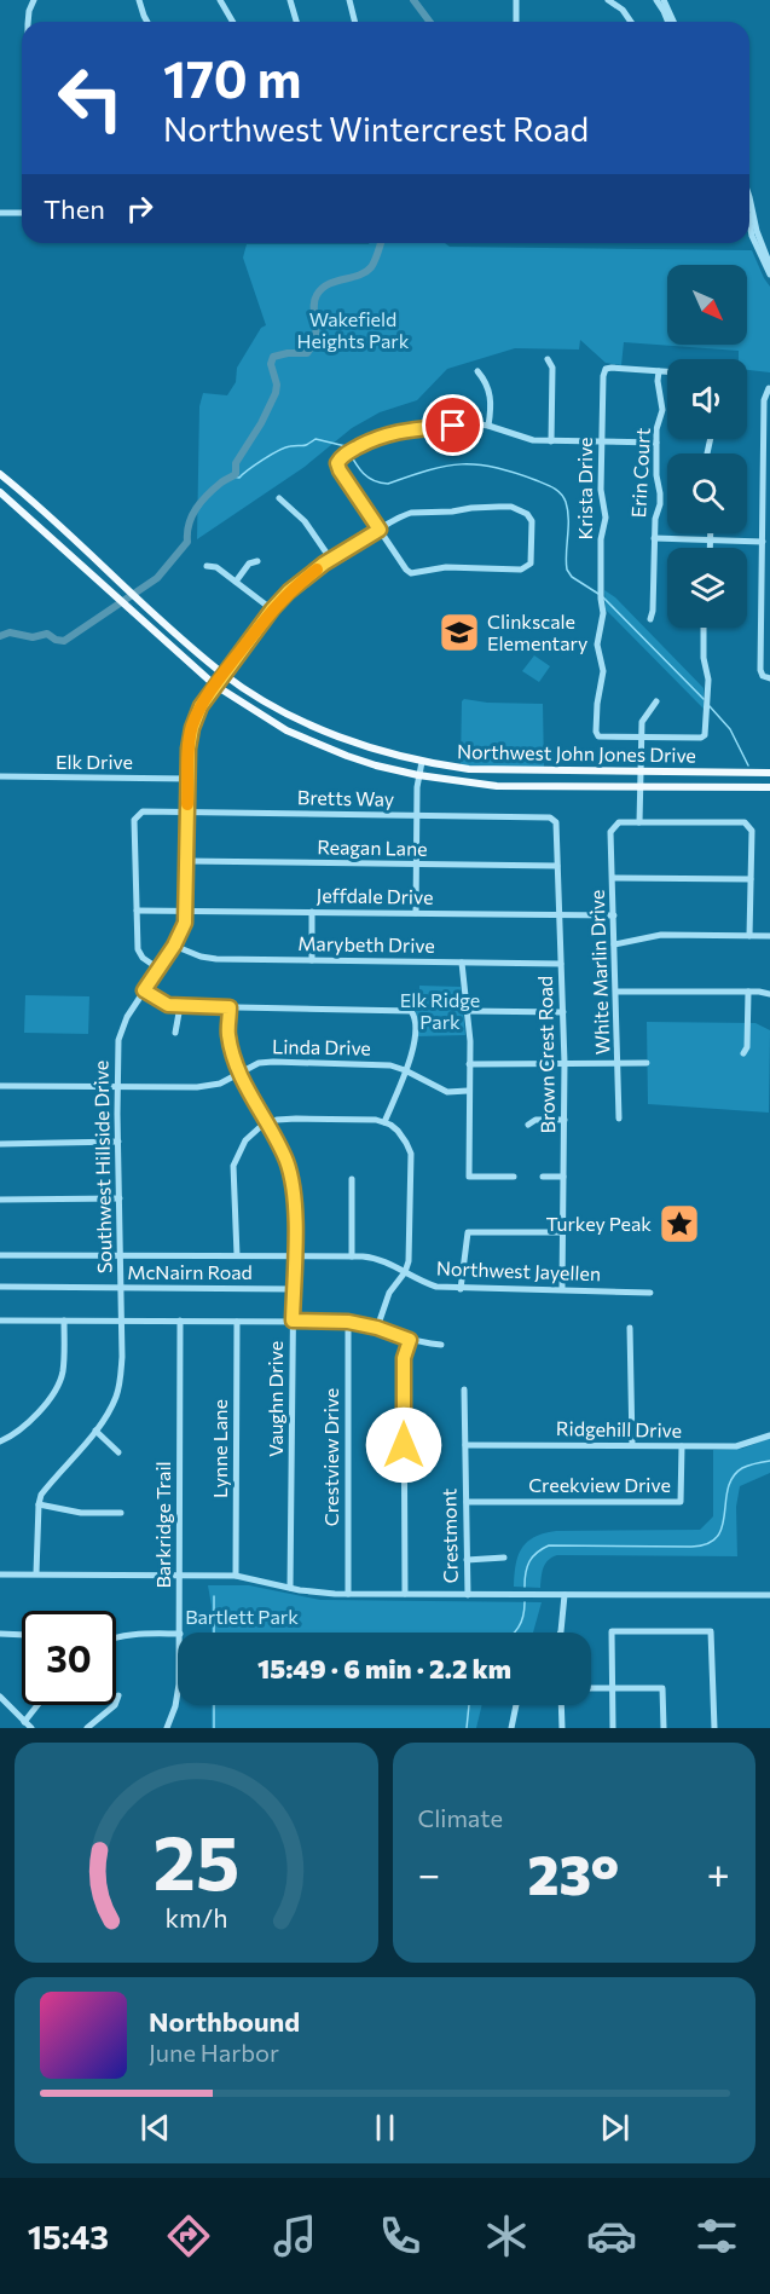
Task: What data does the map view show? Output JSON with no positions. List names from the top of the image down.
{
  "streets": {
    "main road": ["Northwest John Jones Drive"],
    "street": [
      "Erin Court",
      "Krista Drive",
      "Elk Drive",
      "Bretts Way",
      "Reagan Lane",
      "Jeffdale Drive",
      "Marybeth Drive",
      "White Marlin Drive",
      "Linda Drive",
      "Brown Crest Road",
      "Southwest Hillside Drive",
      "Northwest Jayellen",
      "McNairn Road",
      "Vaughn Drive",
      "Ridgehill Drive",
      "Lynne Lane",
      "Crestview Drive",
      "Creekview Drive",
      "Barkridge Trail",
      "Crestmont"
    ]
  },
  "crossings": [
    ["Erin Court", "Krista Drive"],
    ["Northwest John Jones Drive", "Southwest Hillside Drive"],
    ["Elk Drive", "Southwest Hillside Drive"],
    ["Bretts Way", "Jeffdale Drive"],
    ["Bretts Way", "Brown Crest Road"],
    ["Bretts Way", "Southwest Hillside Drive"],
    ["Reagan Lane", "Brown Crest Road"],
    ["Reagan Lane", "Southwest Hillside Drive"],
    ["Jeffdale Drive", "White Marlin Drive"],
    ["Jeffdale Drive", "Brown Crest Road"],
    ["Jeffdale Drive", "Southwest Hillside Drive"],
    ["Marybeth Drive", "Brown Crest Road"],
    ["Marybeth Drive", "Southwest Hillside Drive"],
    ["Linda Drive", "Southwest Hillside Drive"],
    ["Linda Drive", "Vaughn Drive"],
    ["Brown Crest Road", "Northwest Jayellen"],
    ["Southwest Hillside Drive", "Northwest Jayellen"],
    ["Southwest Hillside Drive", "McNairn Road"],
    ["Northwest Jayellen", "Vaughn Drive"],
    ["McNairn Road", "Vaughn Drive"],
    ["Ridgehill Drive", "Creekview Drive"],
    ["Ridgehill Drive", "Crestmont"],
    ["Creekview Drive", "Crestmont"]
  ],
  "parks": ["Wakefield Heights Park", "Elk Ridge Park", "Bartlett Park"],
  "places": {
    "school or university": ["Clinkscale Elementary"],
    "place": ["Turkey Peak"]
  },
  "north": "bottom right",
  "page": {
    "turn": ["170 m", "Northwest Wintercrest Road"],
    "then": "Then",
    "limit": "30",
    "trip": "15:49 · 6 min · 2.2 km",
    "tile": "Climate",
    "heat": ["−", "23°", "+"],
    "song": ["Northbound", "June Harbor"],
    "tabs": "15:43",
    "gauge": ["25", "km/h"]
  }
}
